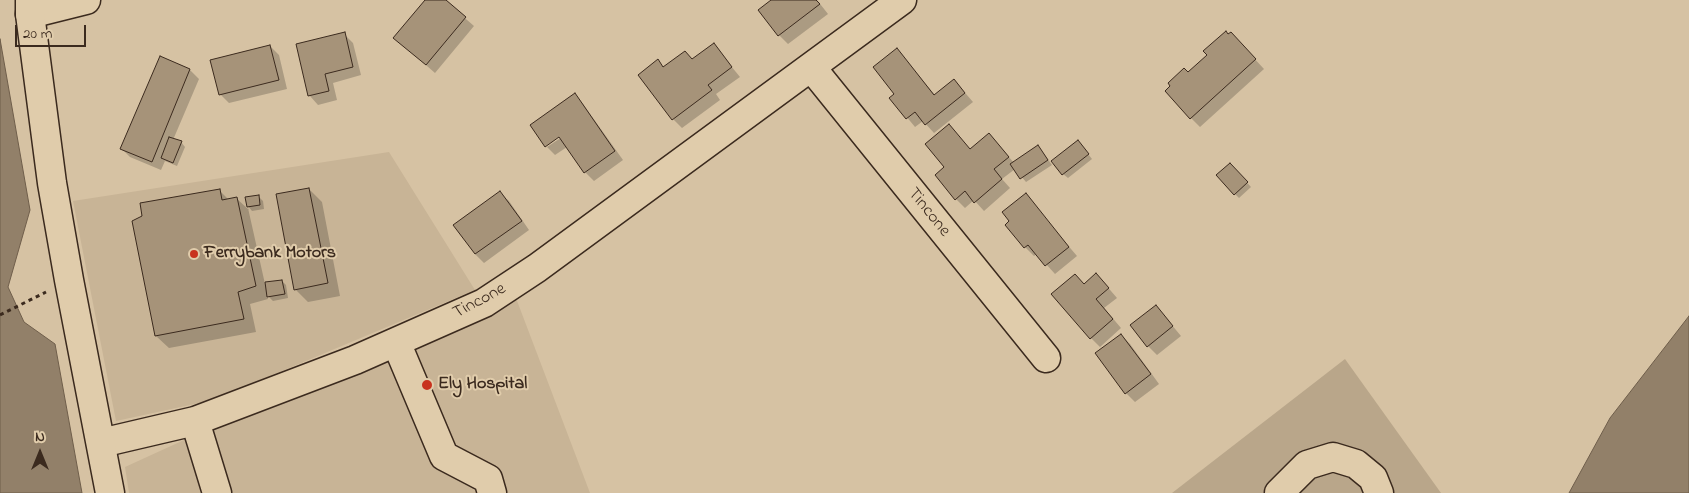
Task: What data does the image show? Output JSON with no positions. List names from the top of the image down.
{
  "streets": {
    "street": ["Tincone"]
  },
  "places": ["Ferrybank Motors", "Ely Hospital"],
  "scale_bar": "20 m",
  "north": "top"
}
